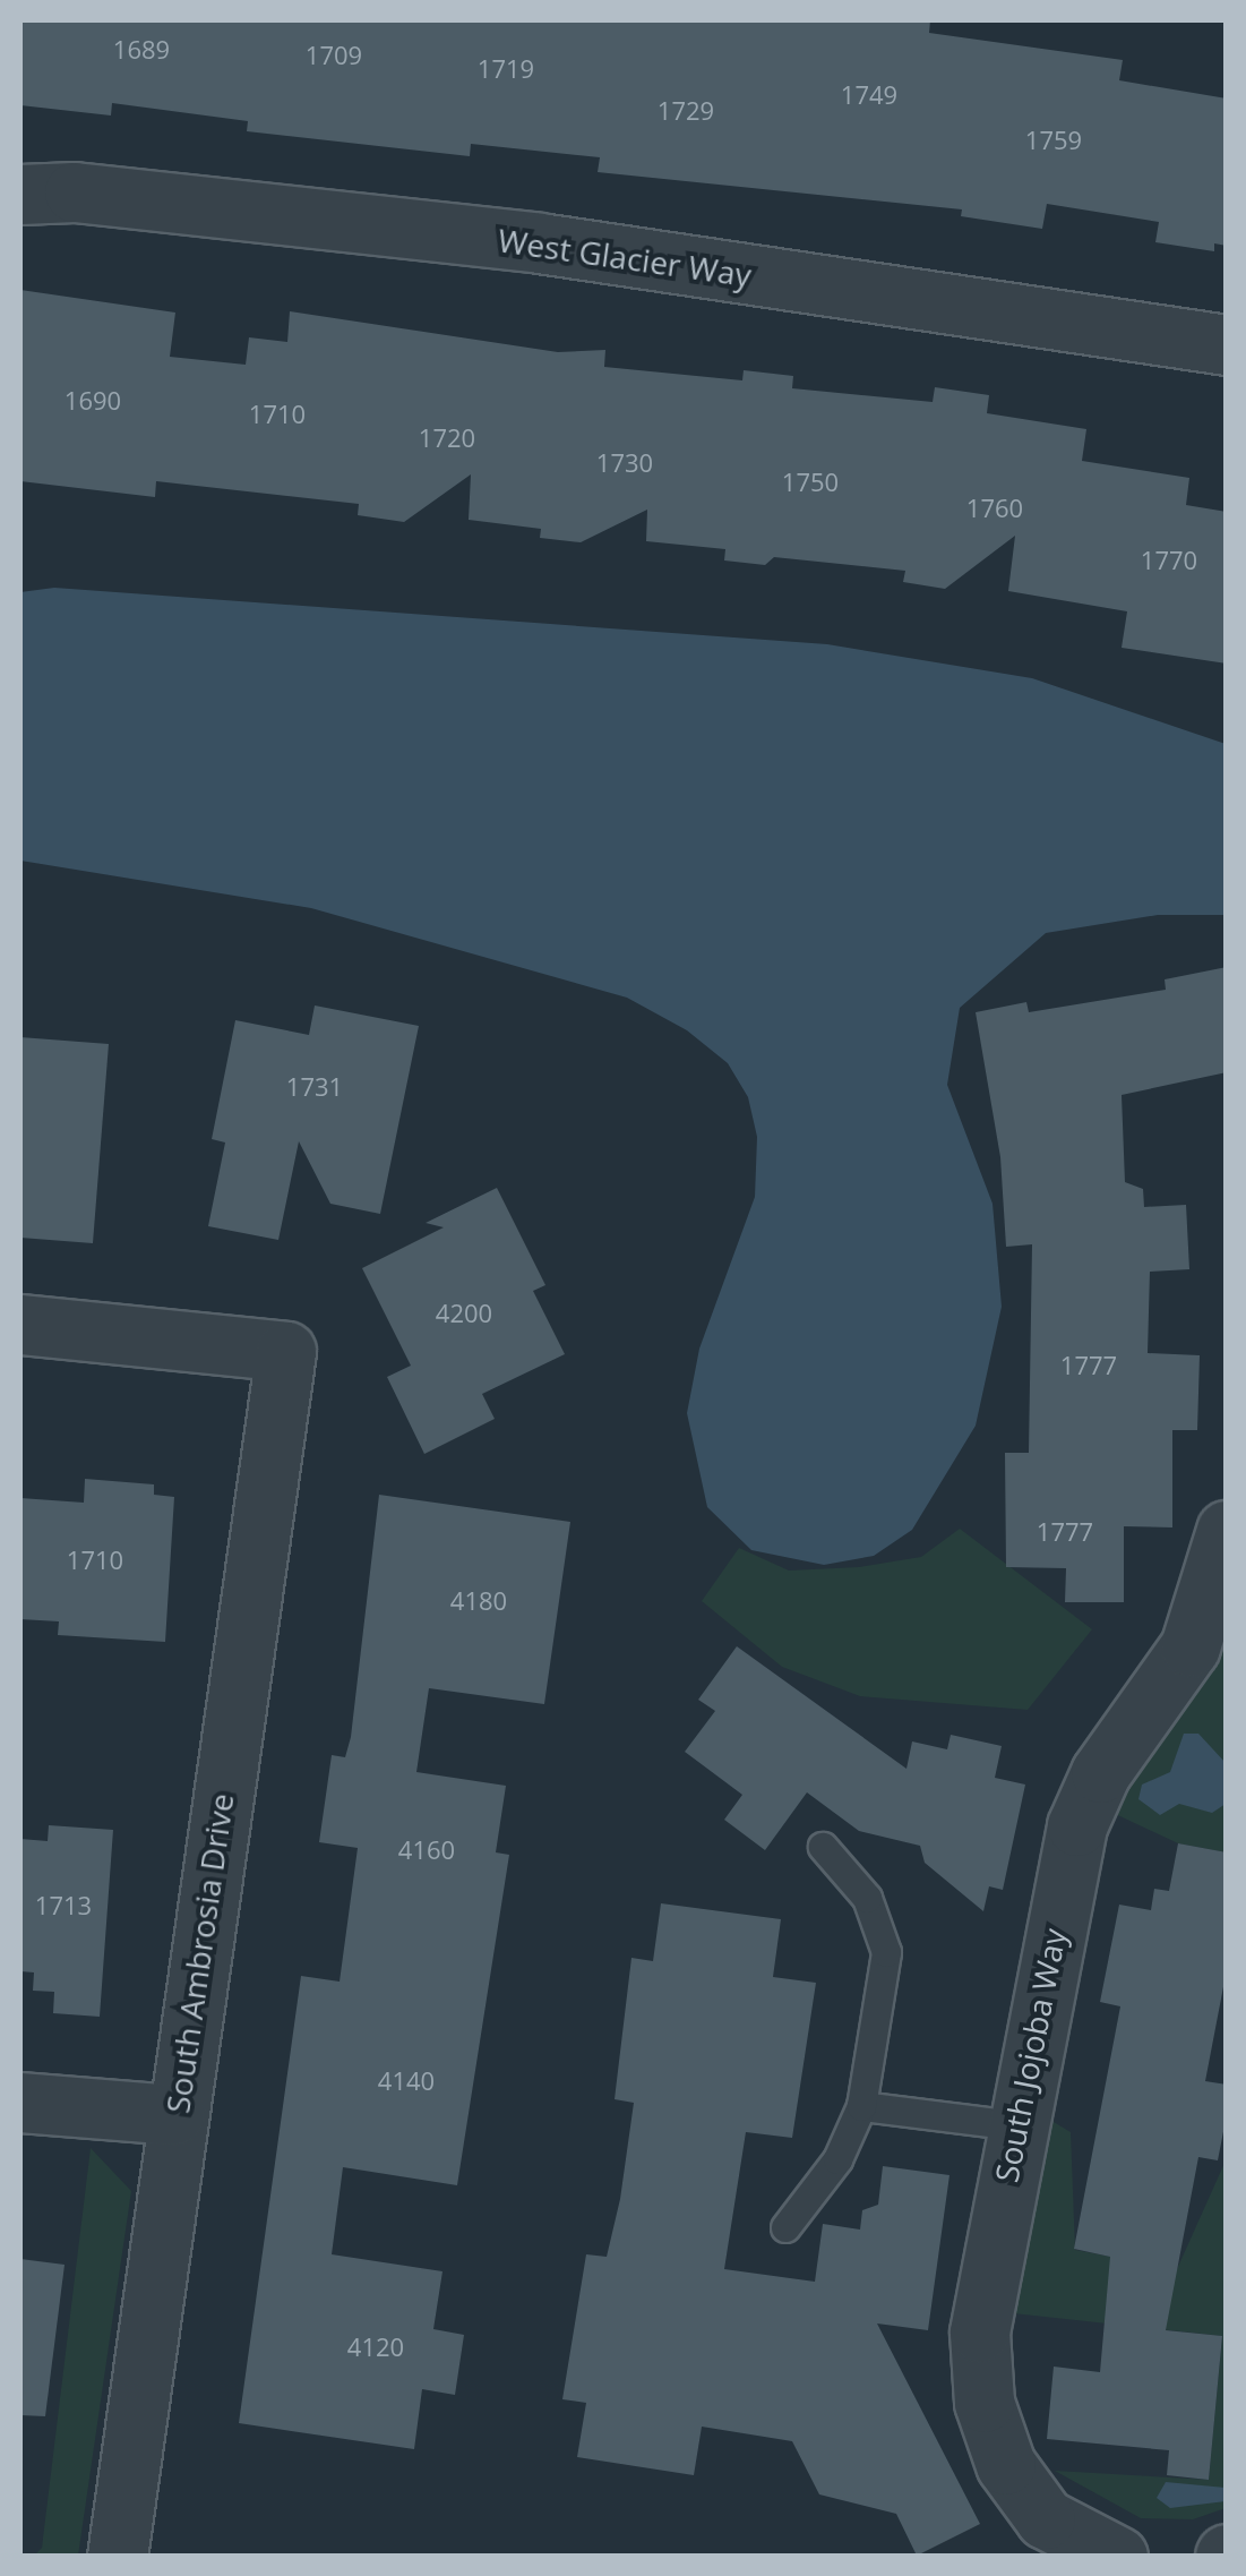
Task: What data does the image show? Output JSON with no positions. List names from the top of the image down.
{
  "streets": {
    "street": ["West Glacier Way", "South Ambrosia Drive", "South Jojoba Way"]
  },
  "house_numbers": [
    "1689",
    "1709",
    "1719",
    "1749",
    "1729",
    "1759",
    "1690",
    "1710",
    "1720",
    "1730",
    "1750",
    "1760",
    "1770",
    "1731",
    "4200",
    "1777",
    "1777",
    "1710",
    "4180",
    "4160",
    "1713",
    "4140",
    "4120"
  ]
}
